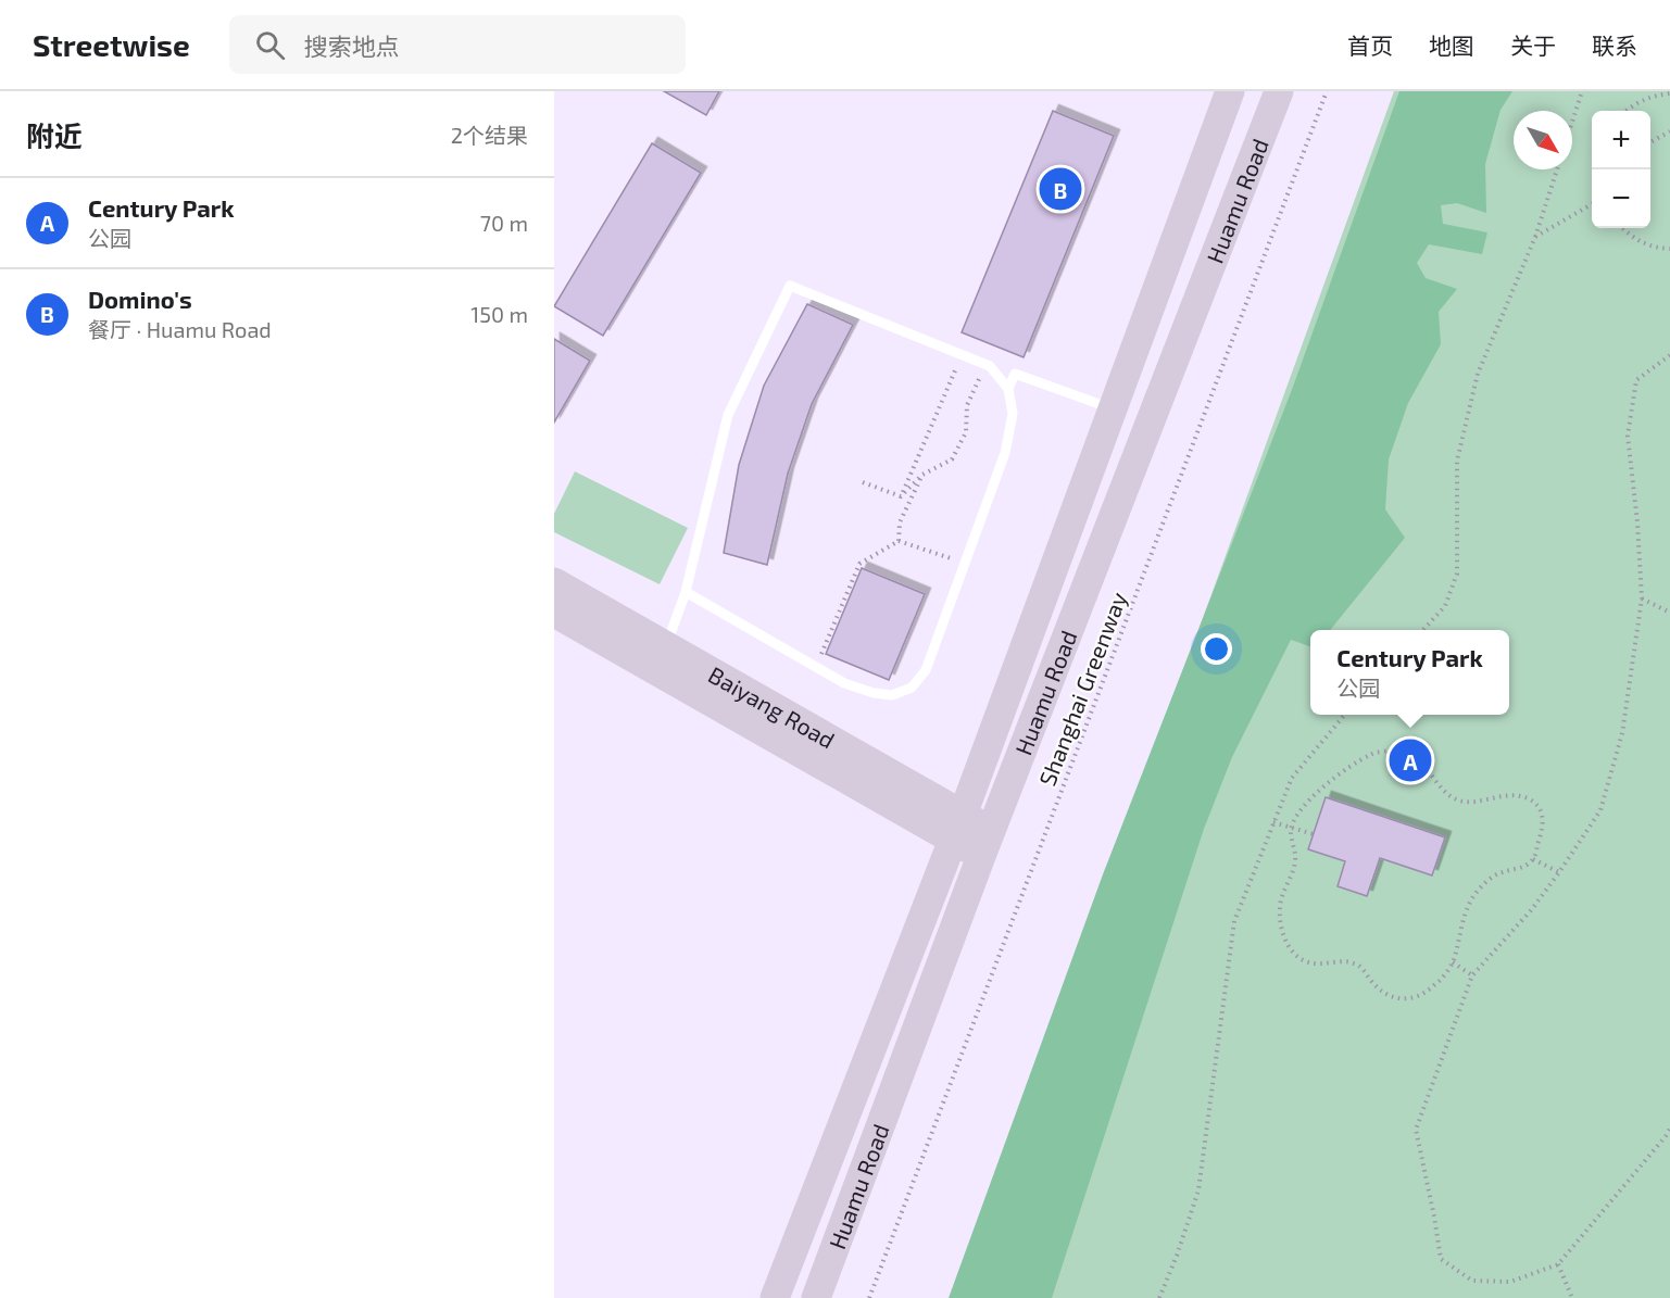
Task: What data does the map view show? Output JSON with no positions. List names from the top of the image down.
{
  "streets": {
    "main road": ["Huamu Road", "Baiyang Road"],
    "path": ["Shanghai Greenway"]
  },
  "crossings": [
    ["Huamu Road", "Baiyang Road"]
  ],
  "north": "bottom right",
  "page": {
    "header": "Streetwise",
    "search": "搜索地点",
    "nav": [
      "首页",
      "地图",
      "关于",
      "联系"
    ],
    "heading": ["附近", "2个结果"],
    "map_buttons": ["+", "−"],
    "pins": ["B", "A"],
    "list": [
      {
        "mark": "A",
        "name": "Century Park",
        "note": "公园",
        "value": "70 m"
      },
      {
        "mark": "B",
        "name": "Domino's",
        "note": "餐厅 · Huamu Road",
        "value": "150 m"
      }
    ],
    "popup": ["Century Park", "公园"]
  }
}
